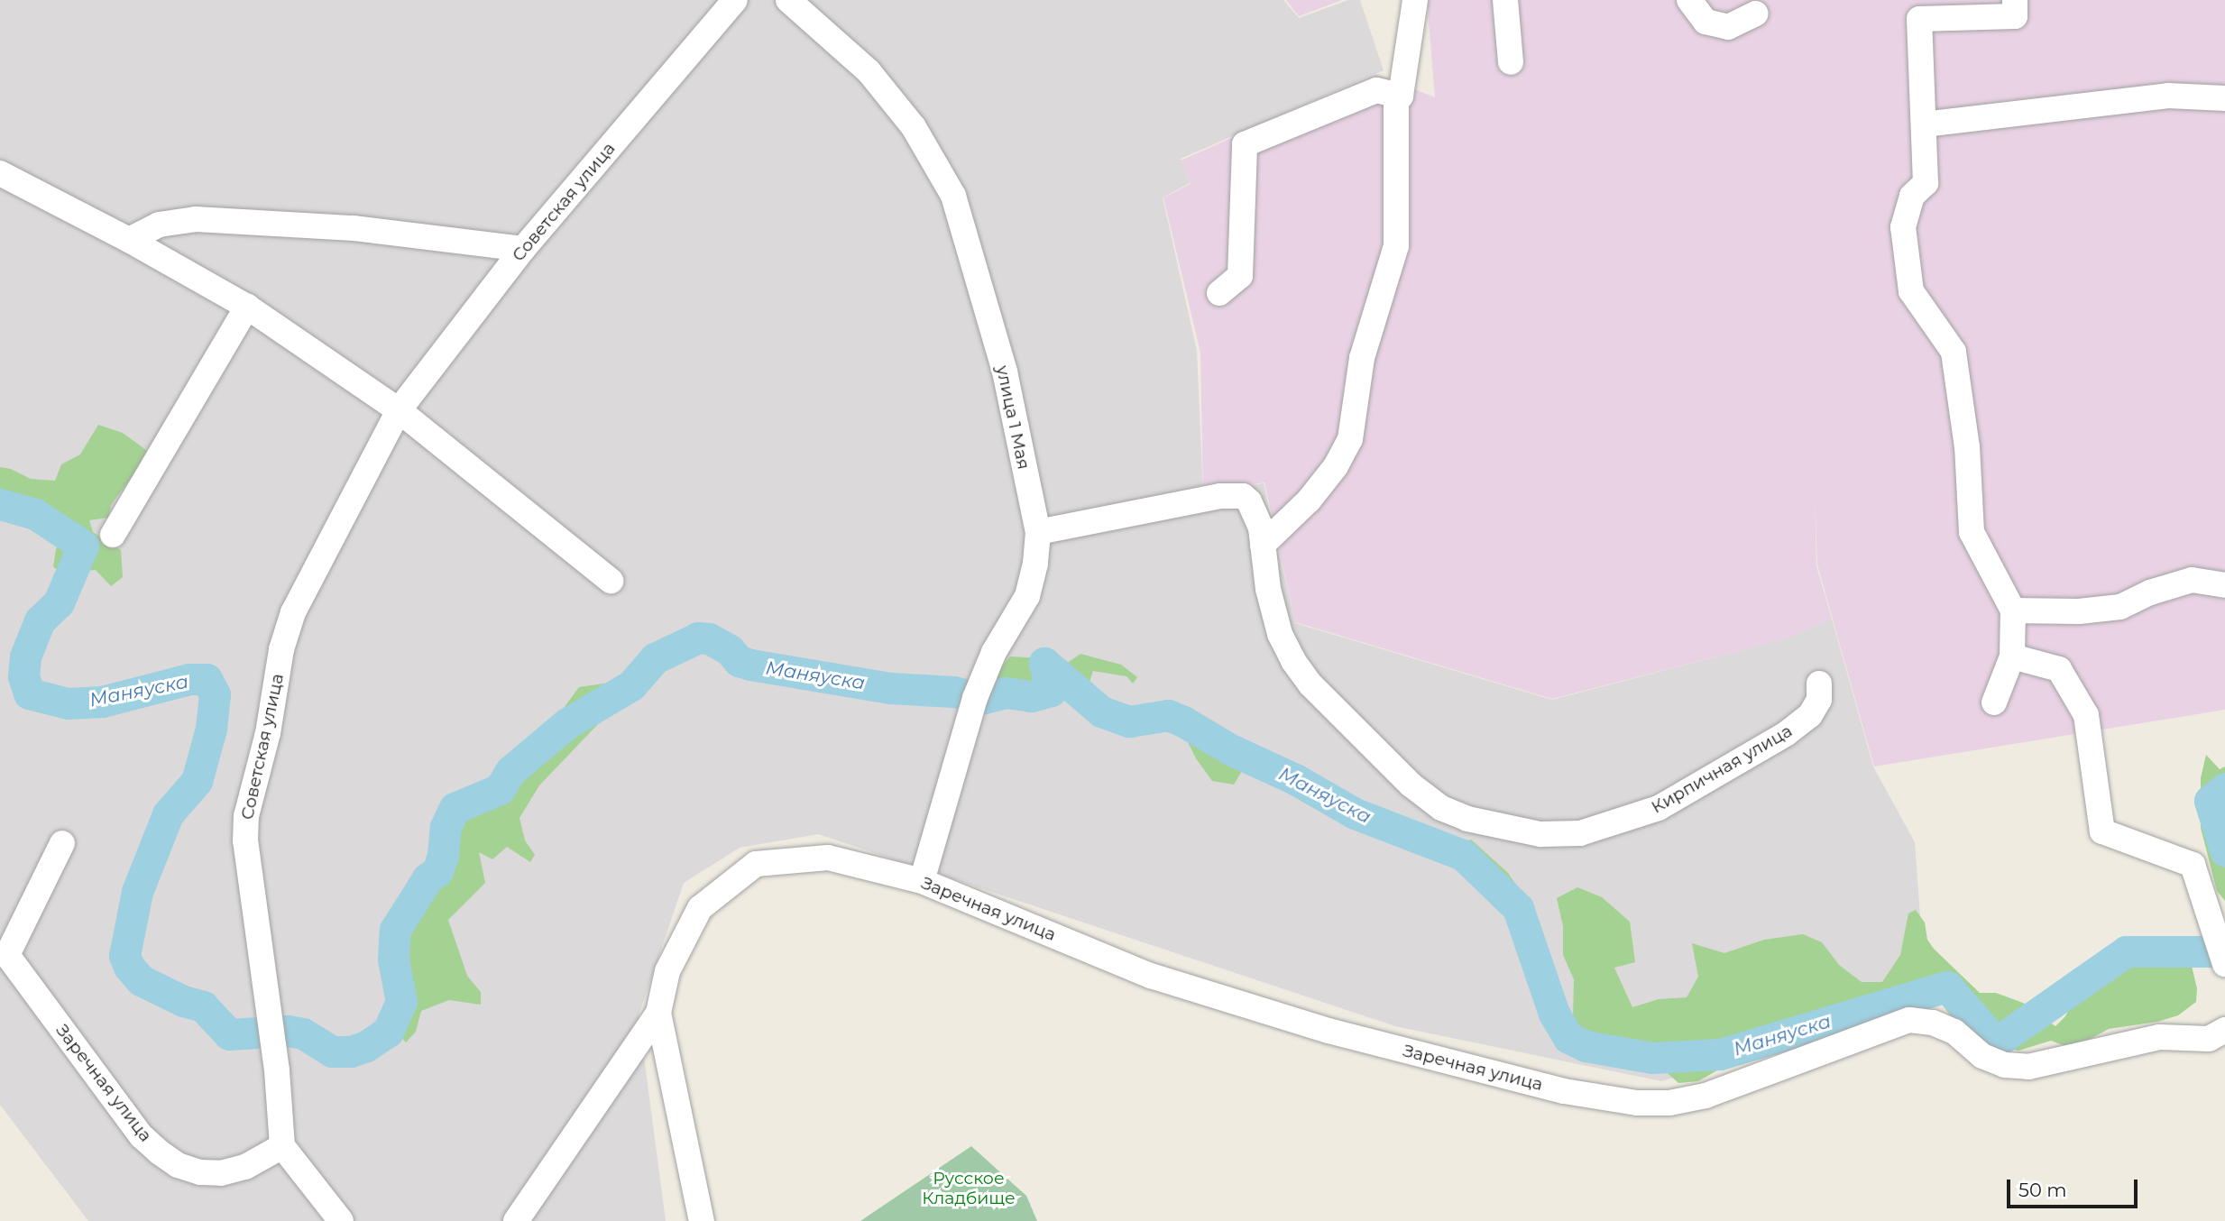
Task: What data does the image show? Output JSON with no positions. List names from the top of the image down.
{
  "streets": {
    "street": [
      "Советская улица",
      "улица 1 Мая",
      "Кирпичная улица",
      "Заречная улица"
    ]
  },
  "crossings": [
    ["Советская улица", "Заречная улица"],
    ["улица 1 Мая", "Кирпичная улица"],
    ["улица 1 Мая", "Заречная улица"]
  ],
  "water": ["Маняуска"],
  "parks": ["Русское Кладбище"],
  "scale_bar": "50 m"
}
